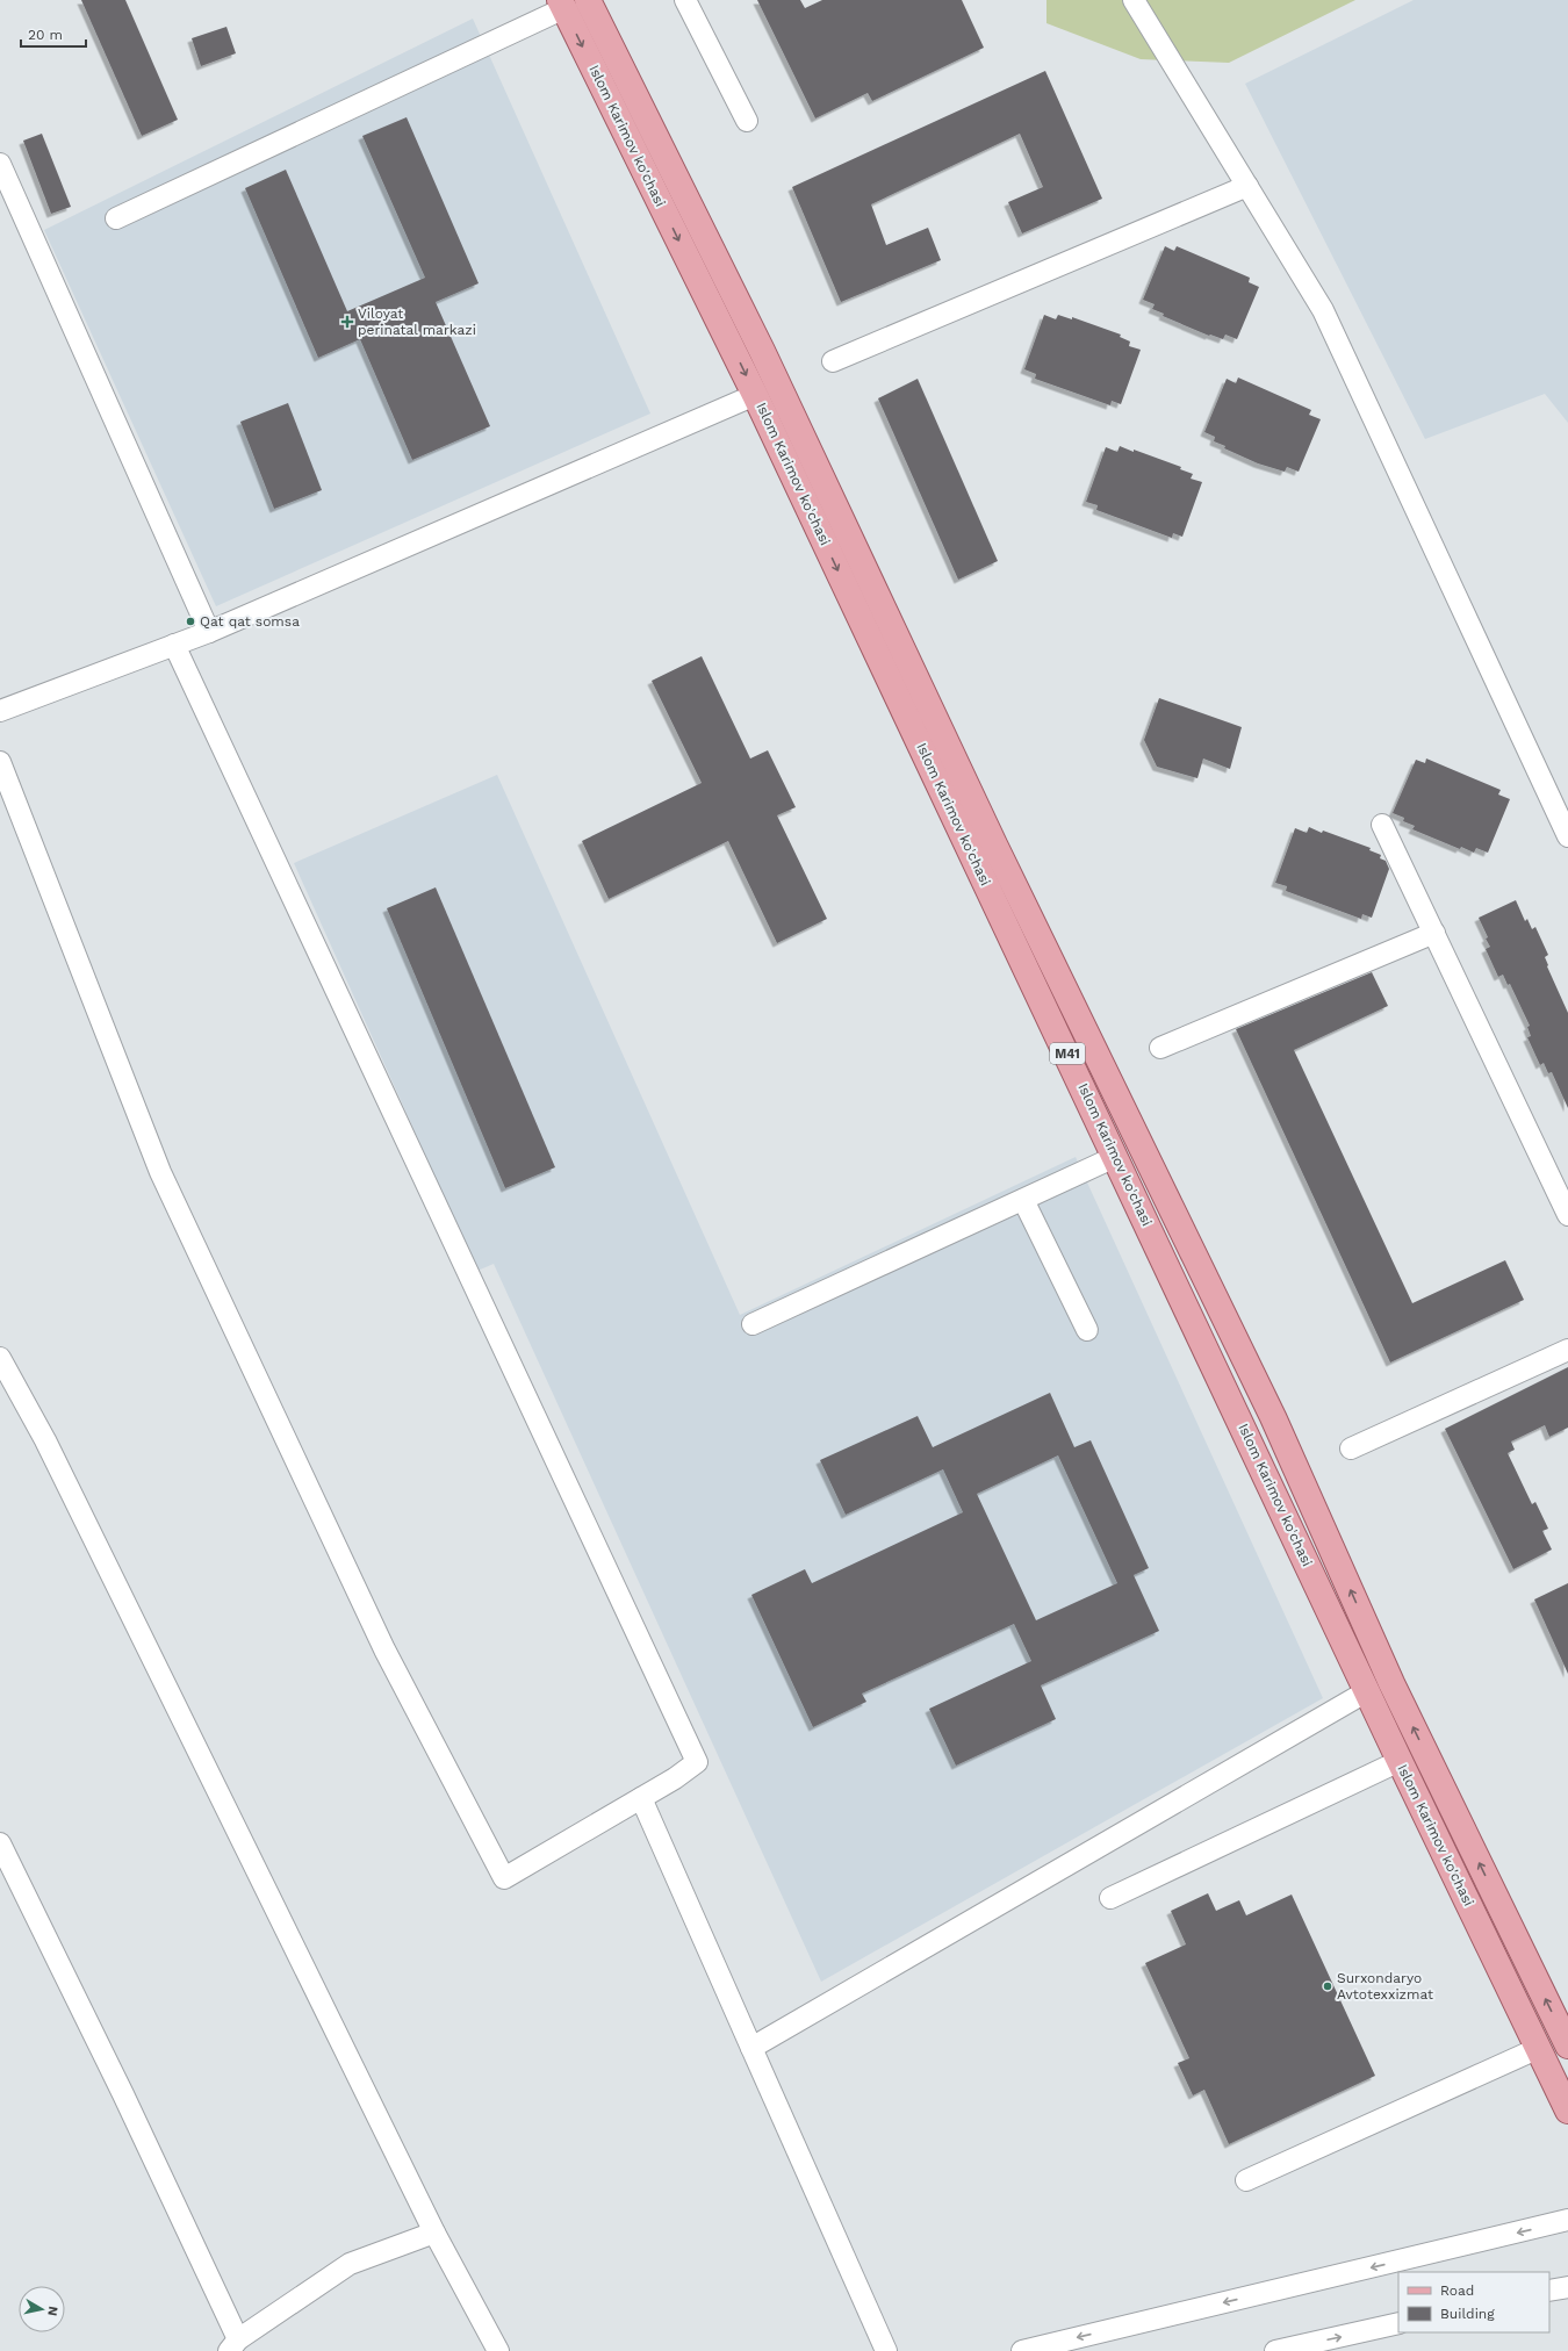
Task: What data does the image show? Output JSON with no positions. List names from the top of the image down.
{
  "streets": {
    "main road": ["Islom Karimov ko'chasi", "M41"]
  },
  "places": {
    "health": ["Viloyat perinatal markazi"],
    "other": ["Qat qat somsa", "Surxondaryo Avtotexxizmat"]
  },
  "legend": ["Road", "Building"],
  "scale_bar": "20 m",
  "north": "right"
}
